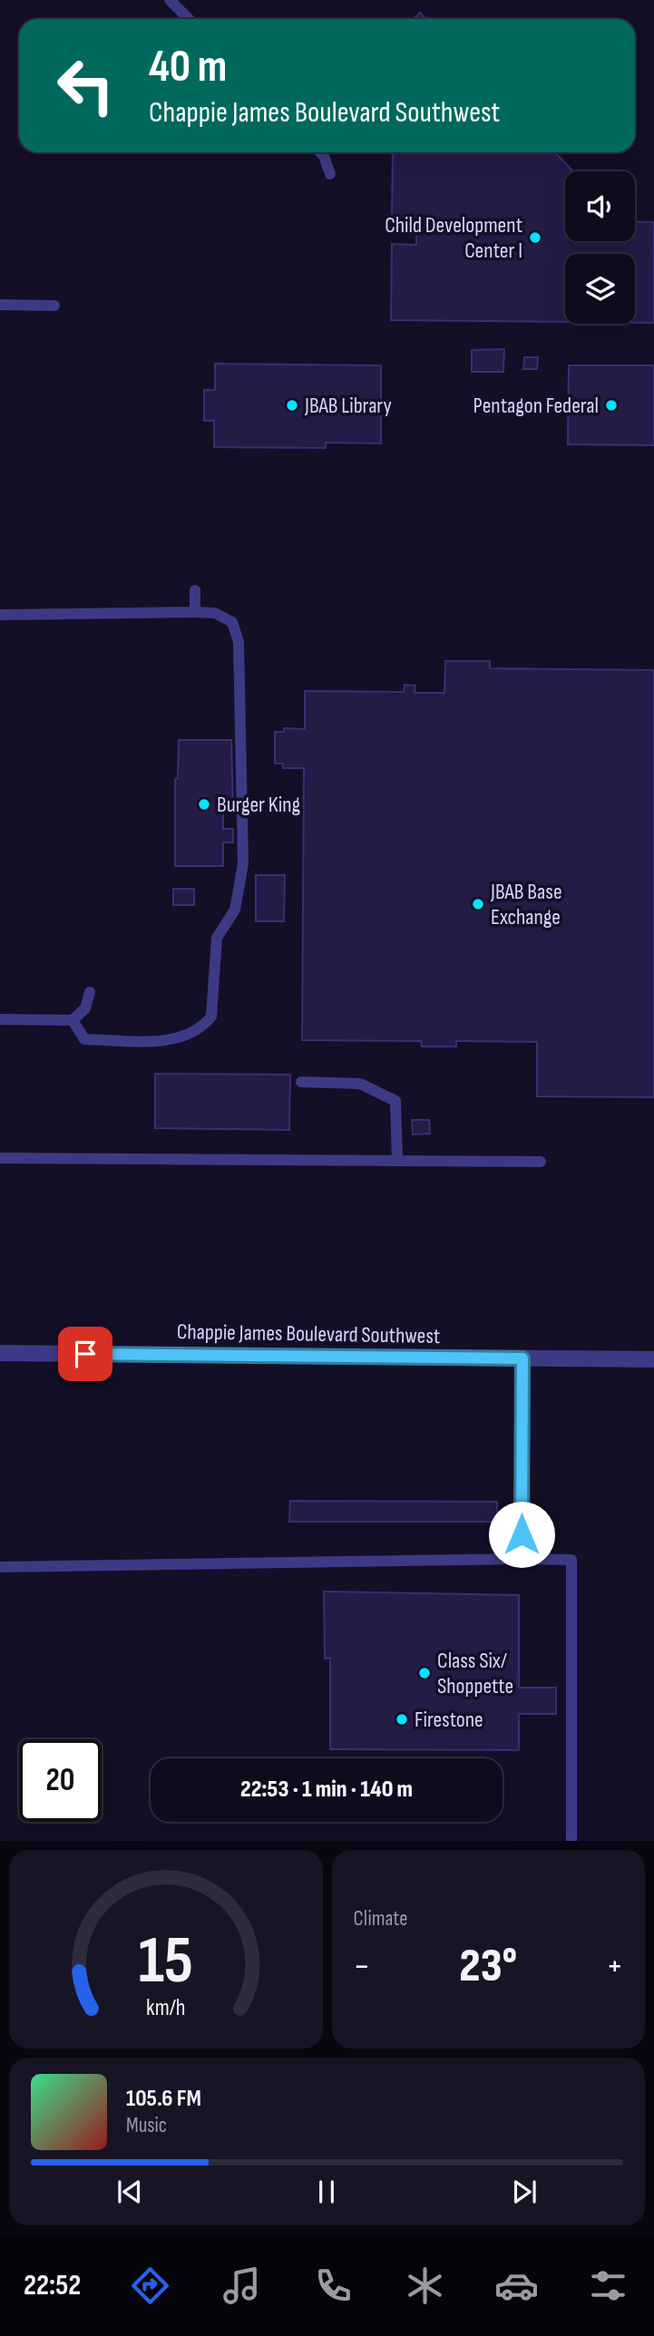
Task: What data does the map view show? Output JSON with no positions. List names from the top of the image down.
{
  "streets": {
    "street": ["Chappie James Boulevard Southwest"]
  },
  "places": [
    "Child Development Center I",
    "JBAB Library",
    "Pentagon Federal",
    "Burger King",
    "JBAB Base Exchange",
    "Class Six/ Shoppette",
    "Firestone"
  ],
  "page": {
    "turn": ["40 m", "Chappie James Boulevard Southwest"],
    "limit": "20",
    "trip": "22:53 · 1 min · 140 m",
    "tile": "Climate",
    "heat": ["−", "23°", "+"],
    "song": ["105.6 FM", "Music"],
    "tabs": "22:52",
    "gauge": ["15", "km/h"]
  }
}
